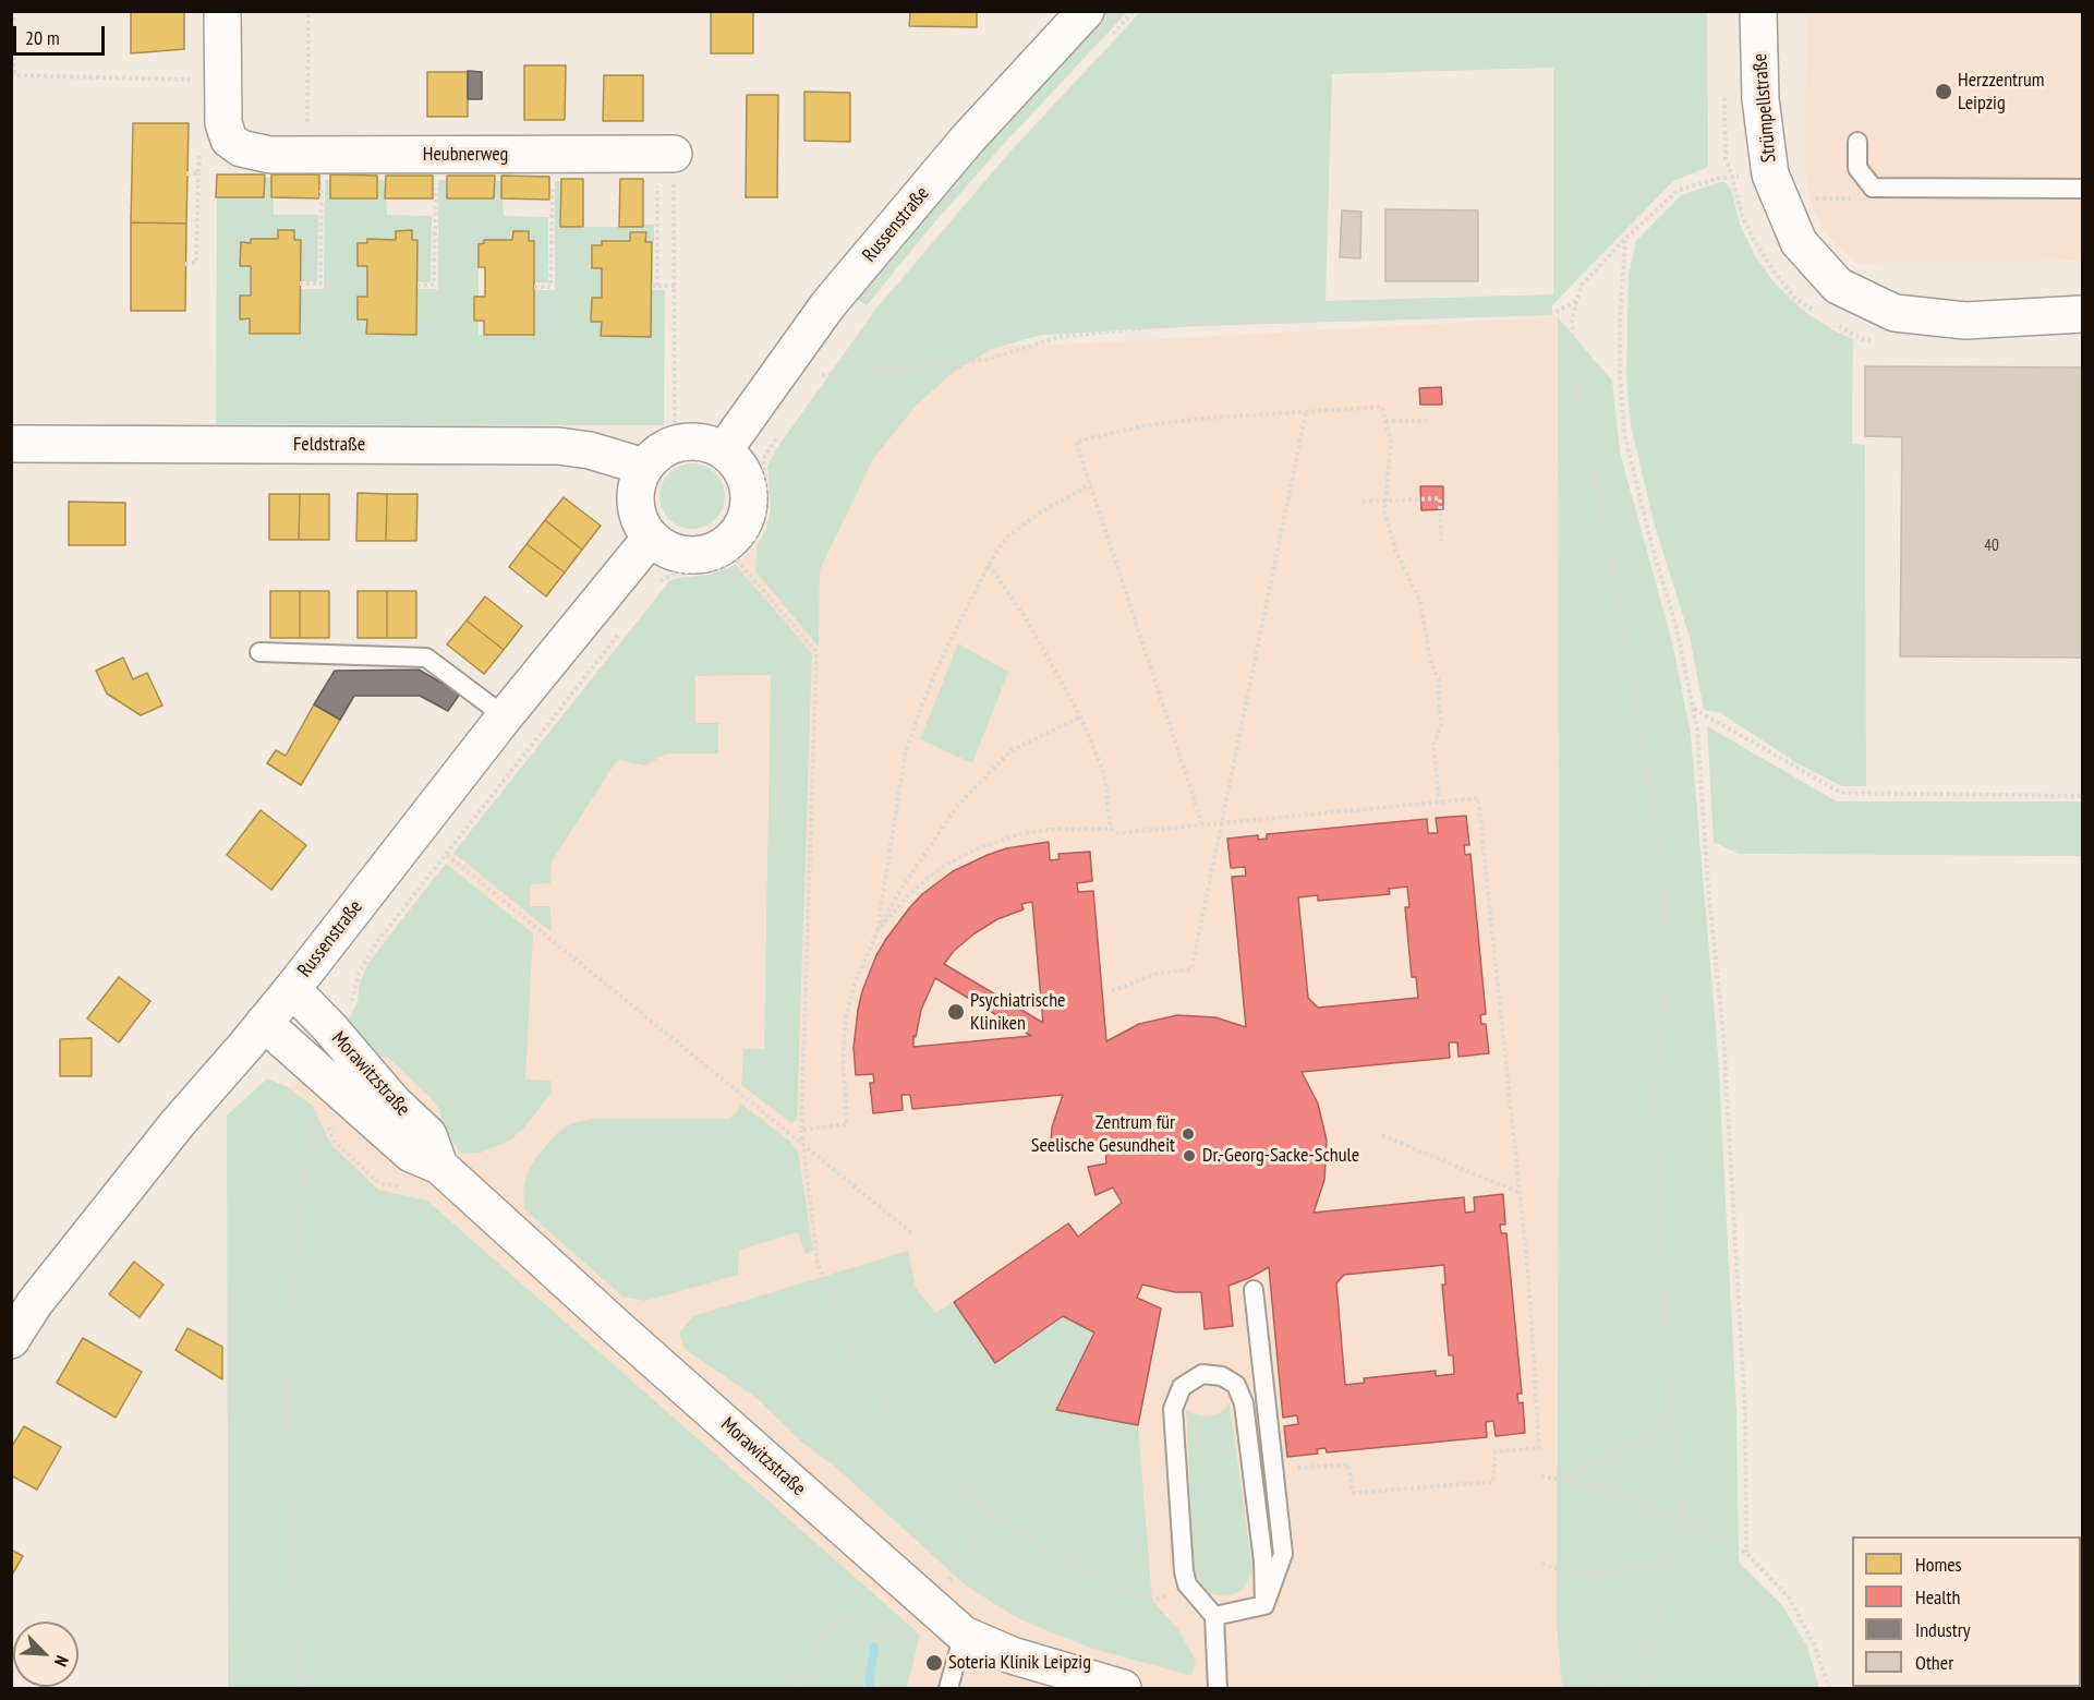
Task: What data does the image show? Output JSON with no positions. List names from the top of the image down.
{
  "streets": {
    "street": [
      "Strümpellstraße",
      "Heubnerweg",
      "Russenstraße",
      "Feldstraße",
      "Morawitzstraße"
    ]
  },
  "crossings": [
    ["Russenstraße", "Feldstraße"],
    ["Russenstraße", "Morawitzstraße"]
  ],
  "places": [
    "Herzzentrum Leipzig",
    "Psychiatrische Kliniken",
    "Zentrum für Seelische Gesundheit",
    "Dr.-Georg-Sacke-Schule",
    "Soteria Klinik Leipzig"
  ],
  "house_numbers": ["40"],
  "legend": [
    "Homes",
    "Health",
    "Industry",
    "Other"
  ],
  "scale_bar": "20 m",
  "north": "bottom right"
}
